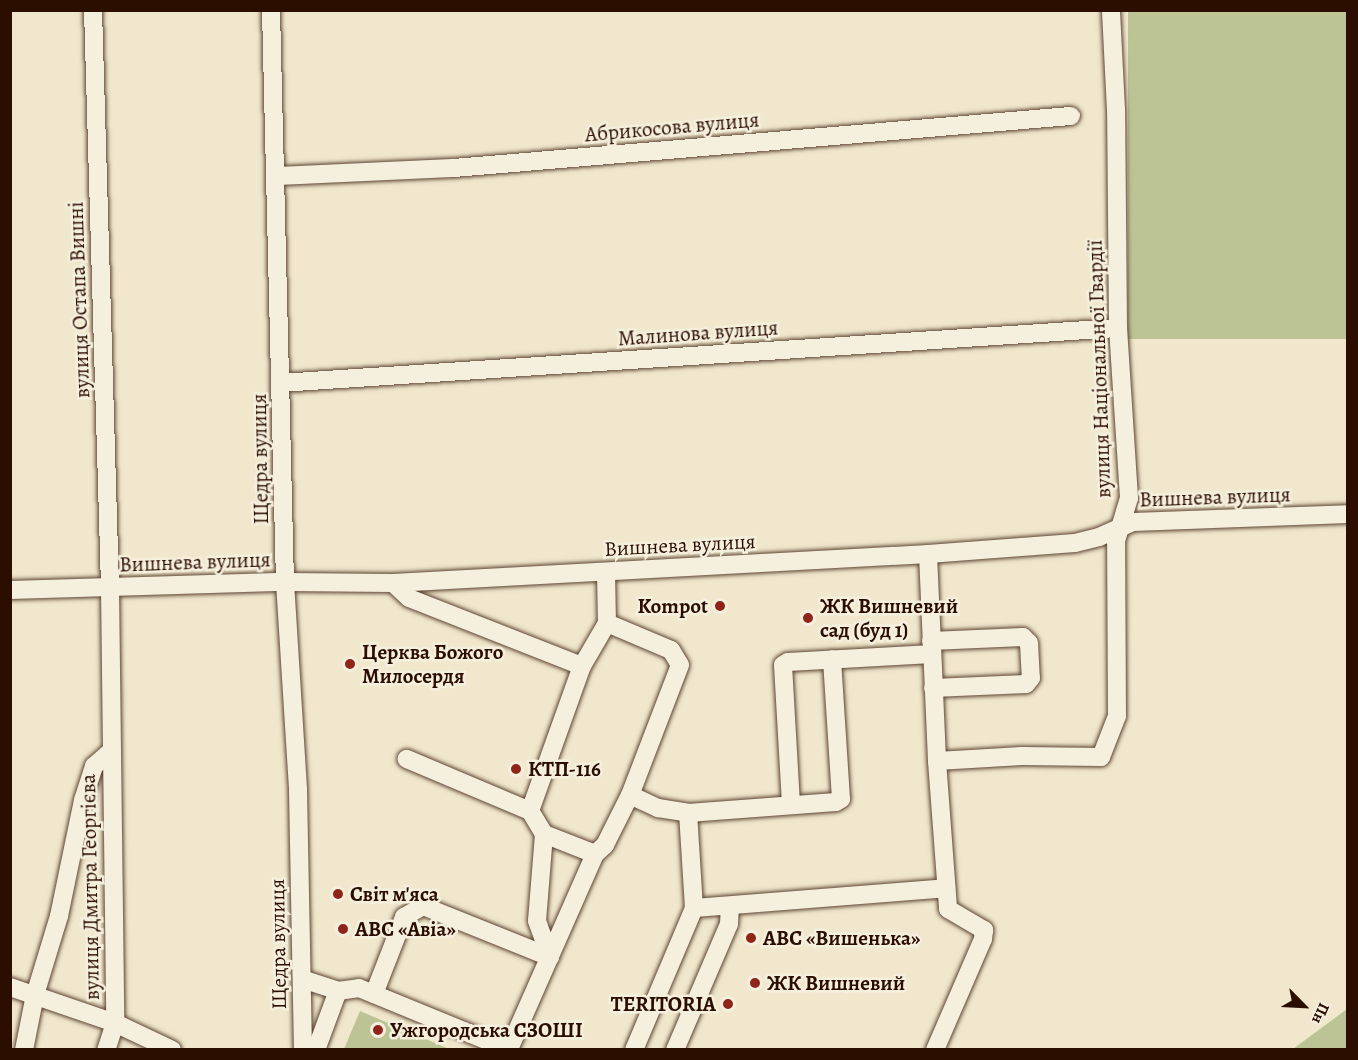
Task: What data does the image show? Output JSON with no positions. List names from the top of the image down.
{
  "streets": {
    "street": [
      "Абрикосова вулиця",
      "вулиця Остапа Вишні",
      "Малинова вулиця",
      "вулиця Національної Гвардії",
      "Щедра вулиця",
      "Вишнева вулиця",
      "вулиця Дмитра Георгієва"
    ]
  },
  "crossings": [
    ["Абрикосова вулиця", "Щедра вулиця"],
    ["вулиця Остапа Вишні", "Вишнева вулиця"],
    ["вулиця Остапа Вишні", "вулиця Дмитра Георгієва"],
    ["Малинова вулиця", "вулиця Національної Гвардії"],
    ["Малинова вулиця", "Щедра вулиця"],
    ["вулиця Національної Гвардії", "Вишнева вулиця"],
    ["Щедра вулиця", "Вишнева вулиця"],
    ["Вишнева вулиця", "вулиця Дмитра Георгієва"]
  ],
  "places": [
    "Kompot",
    "ЖК Вишневий сад (буд 1)",
    "Церква Божого Милосердя",
    "КТП-116",
    "Світ м'яса",
    "ABC «Авіа»",
    "ABC «Вишенька»",
    "ЖК Вишневий",
    "TERITORIA",
    "Ужгородська СЗОШІ"
  ],
  "north": "bottom right"
}
